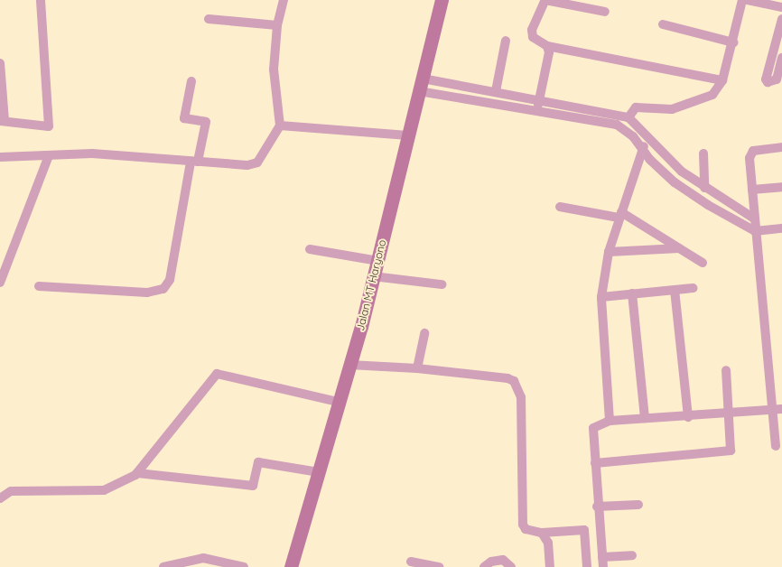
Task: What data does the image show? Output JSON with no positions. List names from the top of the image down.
{
  "streets": {
    "main road": ["Jalan MT Haryono"]
  }
}
